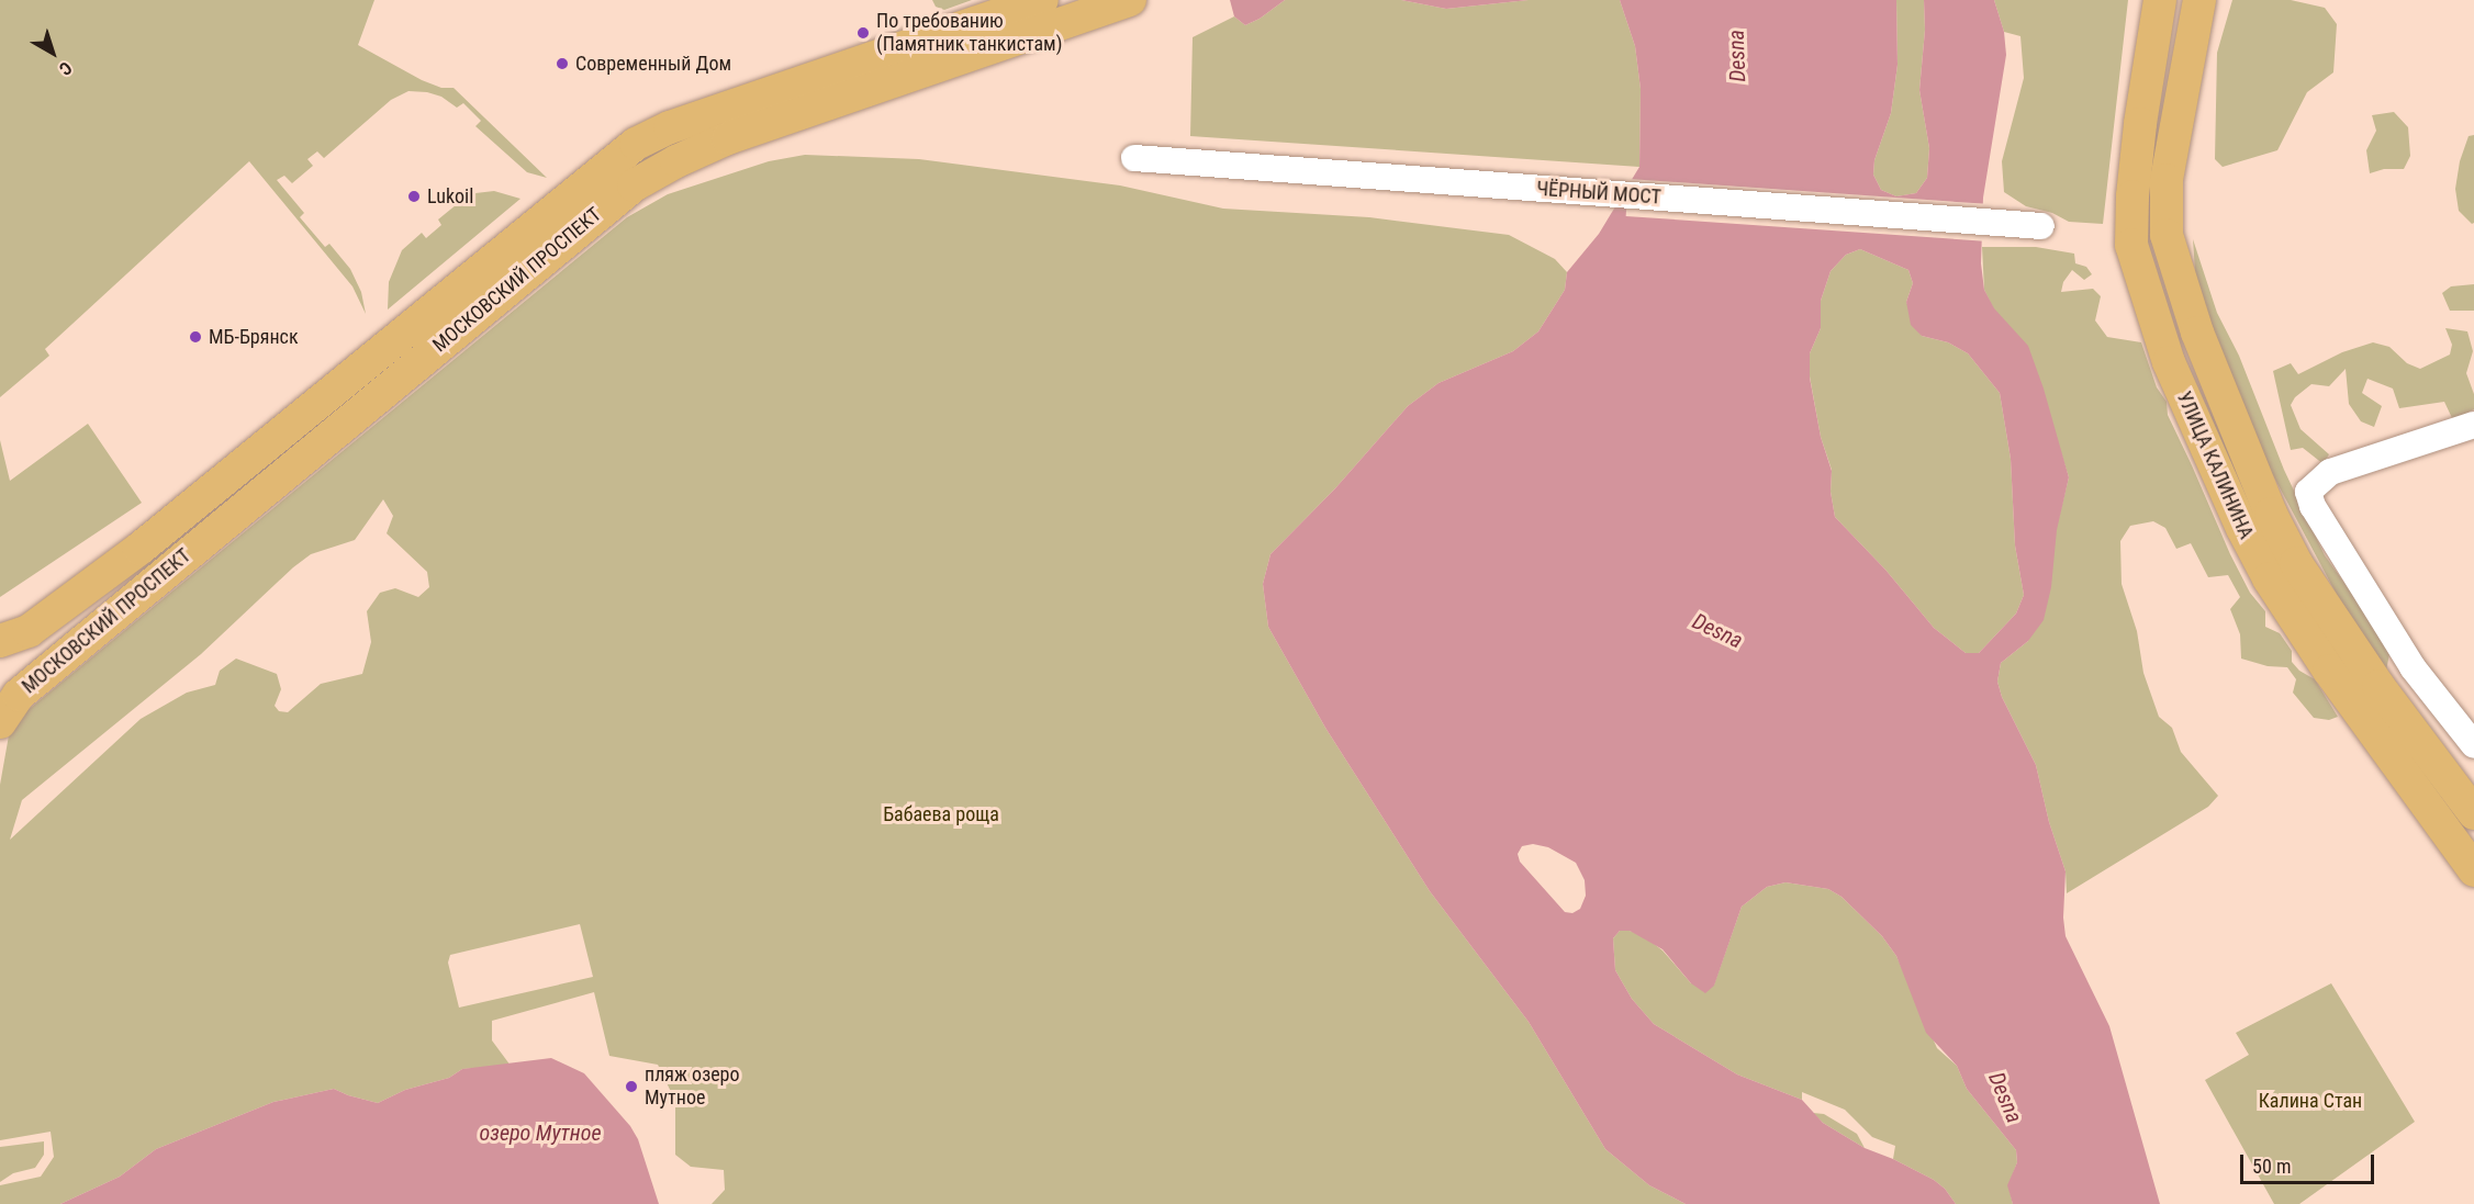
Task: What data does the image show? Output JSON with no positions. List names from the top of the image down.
{
  "streets": {
    "main road": ["МОСКОВСКИЙ ПРОСПЕКТ", "УЛИЦА КАЛИНИНА"],
    "street": ["ЧЁРНЫЙ МОСТ"]
  },
  "water": ["Desna", "озеро Мутное"],
  "parks": ["Бабаева роща", "Калина Стан"],
  "places": [
    "По требованию (Памятник танкистам)",
    "Современный Дом",
    "Lukoil",
    "МБ-Брянск",
    "пляж озеро Мутное"
  ],
  "scale_bar": "50 m",
  "north": "bottom right"
}
